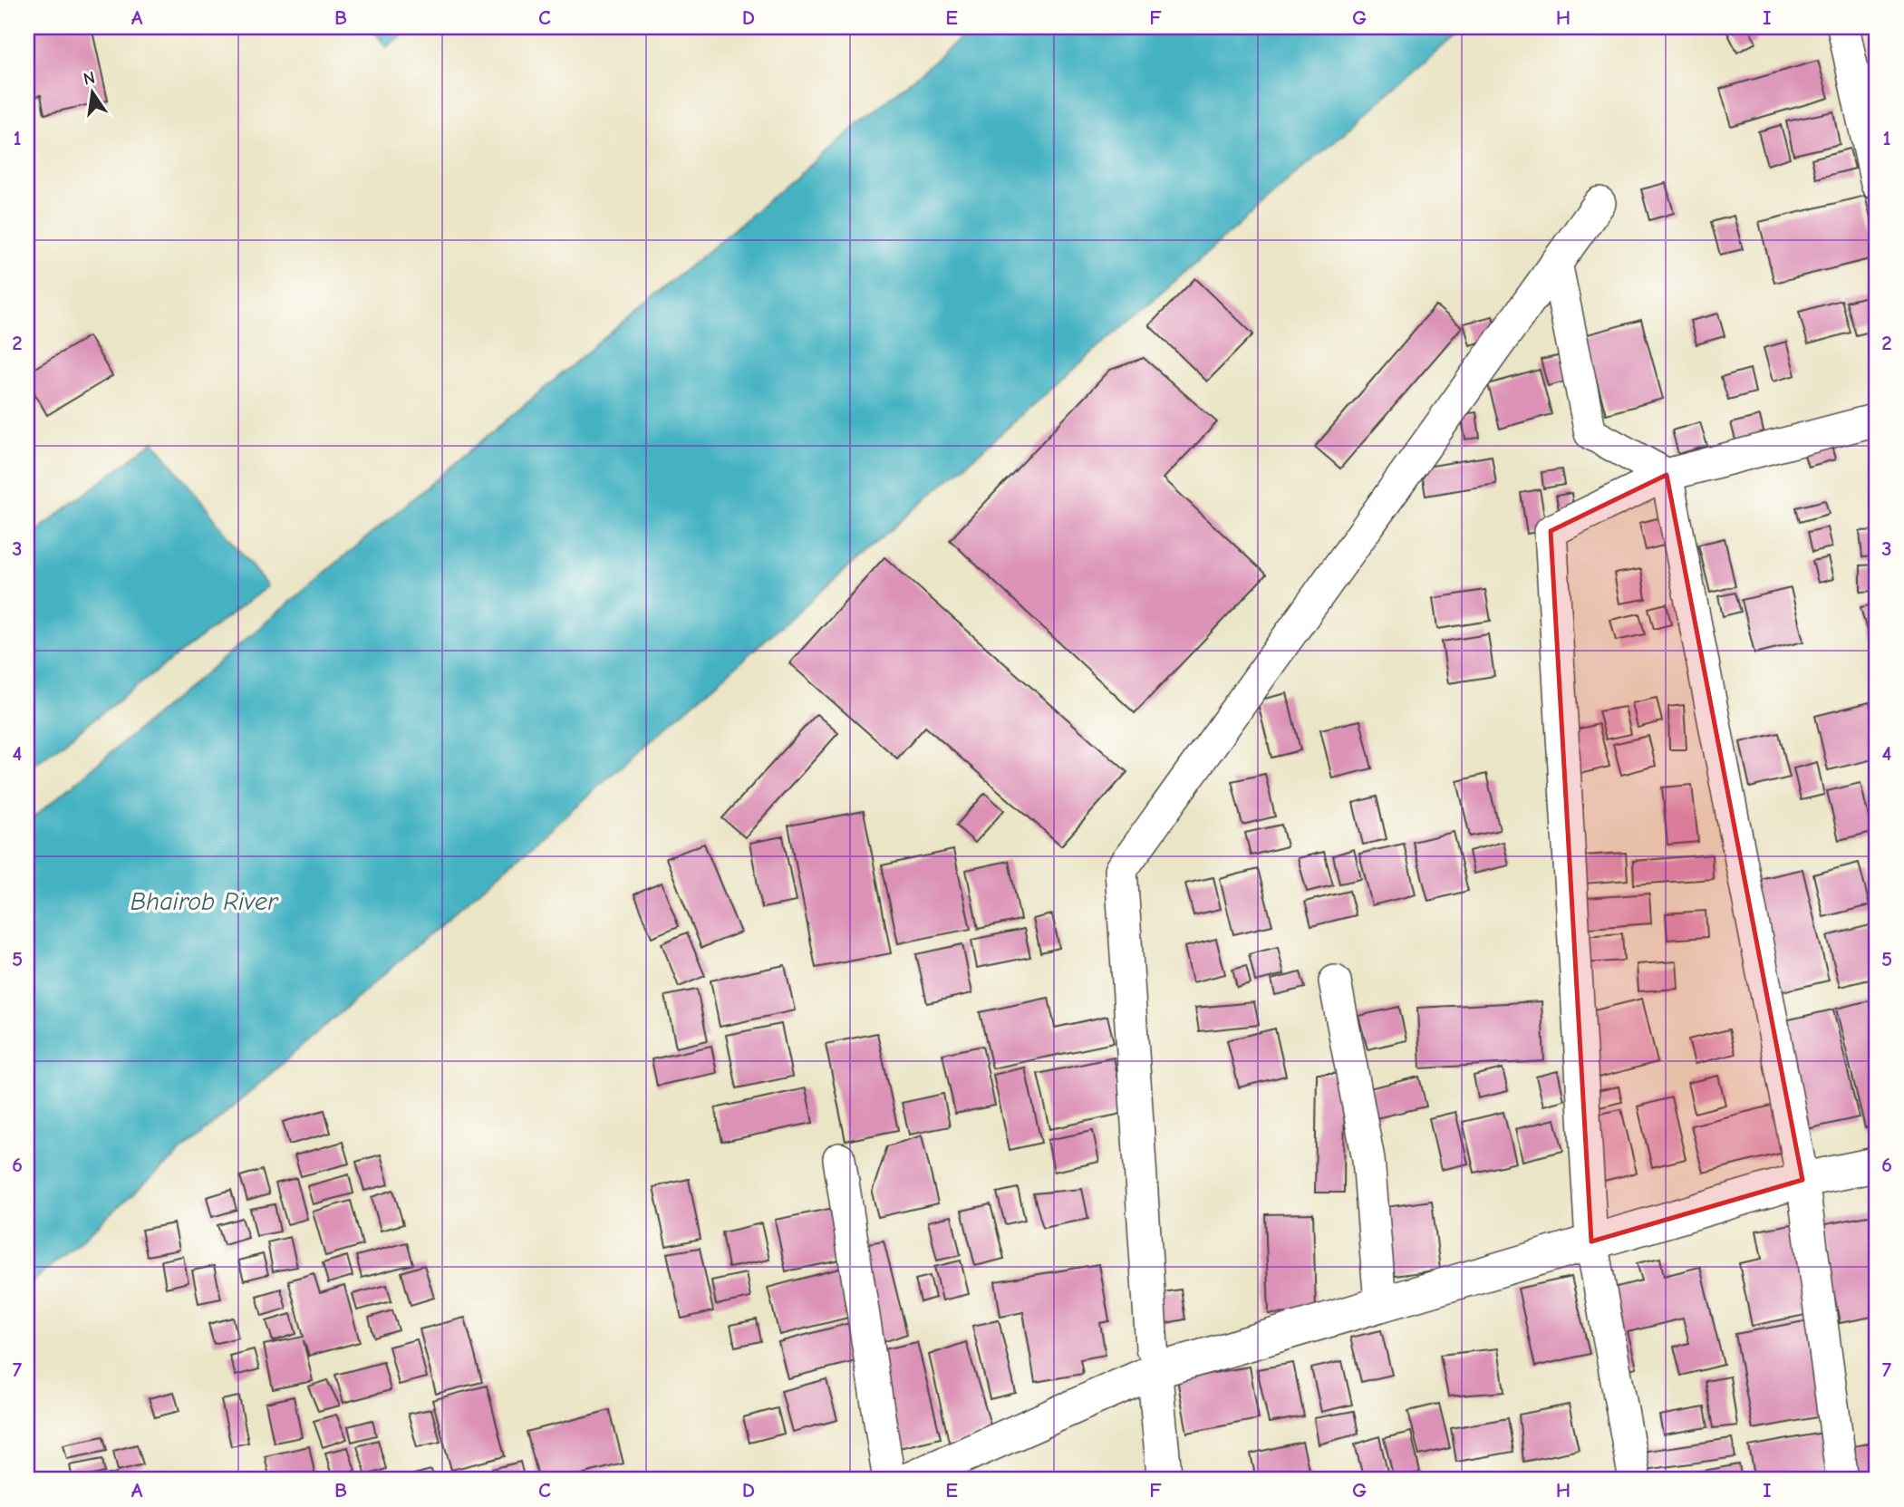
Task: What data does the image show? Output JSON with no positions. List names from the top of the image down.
{
  "water": ["Bhairob River"],
  "north": "top",
  "grid": {
    "columns": [
      "A",
      "B",
      "C",
      "D",
      "E",
      "F",
      "G",
      "H",
      "I"
    ],
    "rows": [
      "1",
      "2",
      "3",
      "4",
      "5",
      "6",
      "7"
    ]
  }
}
